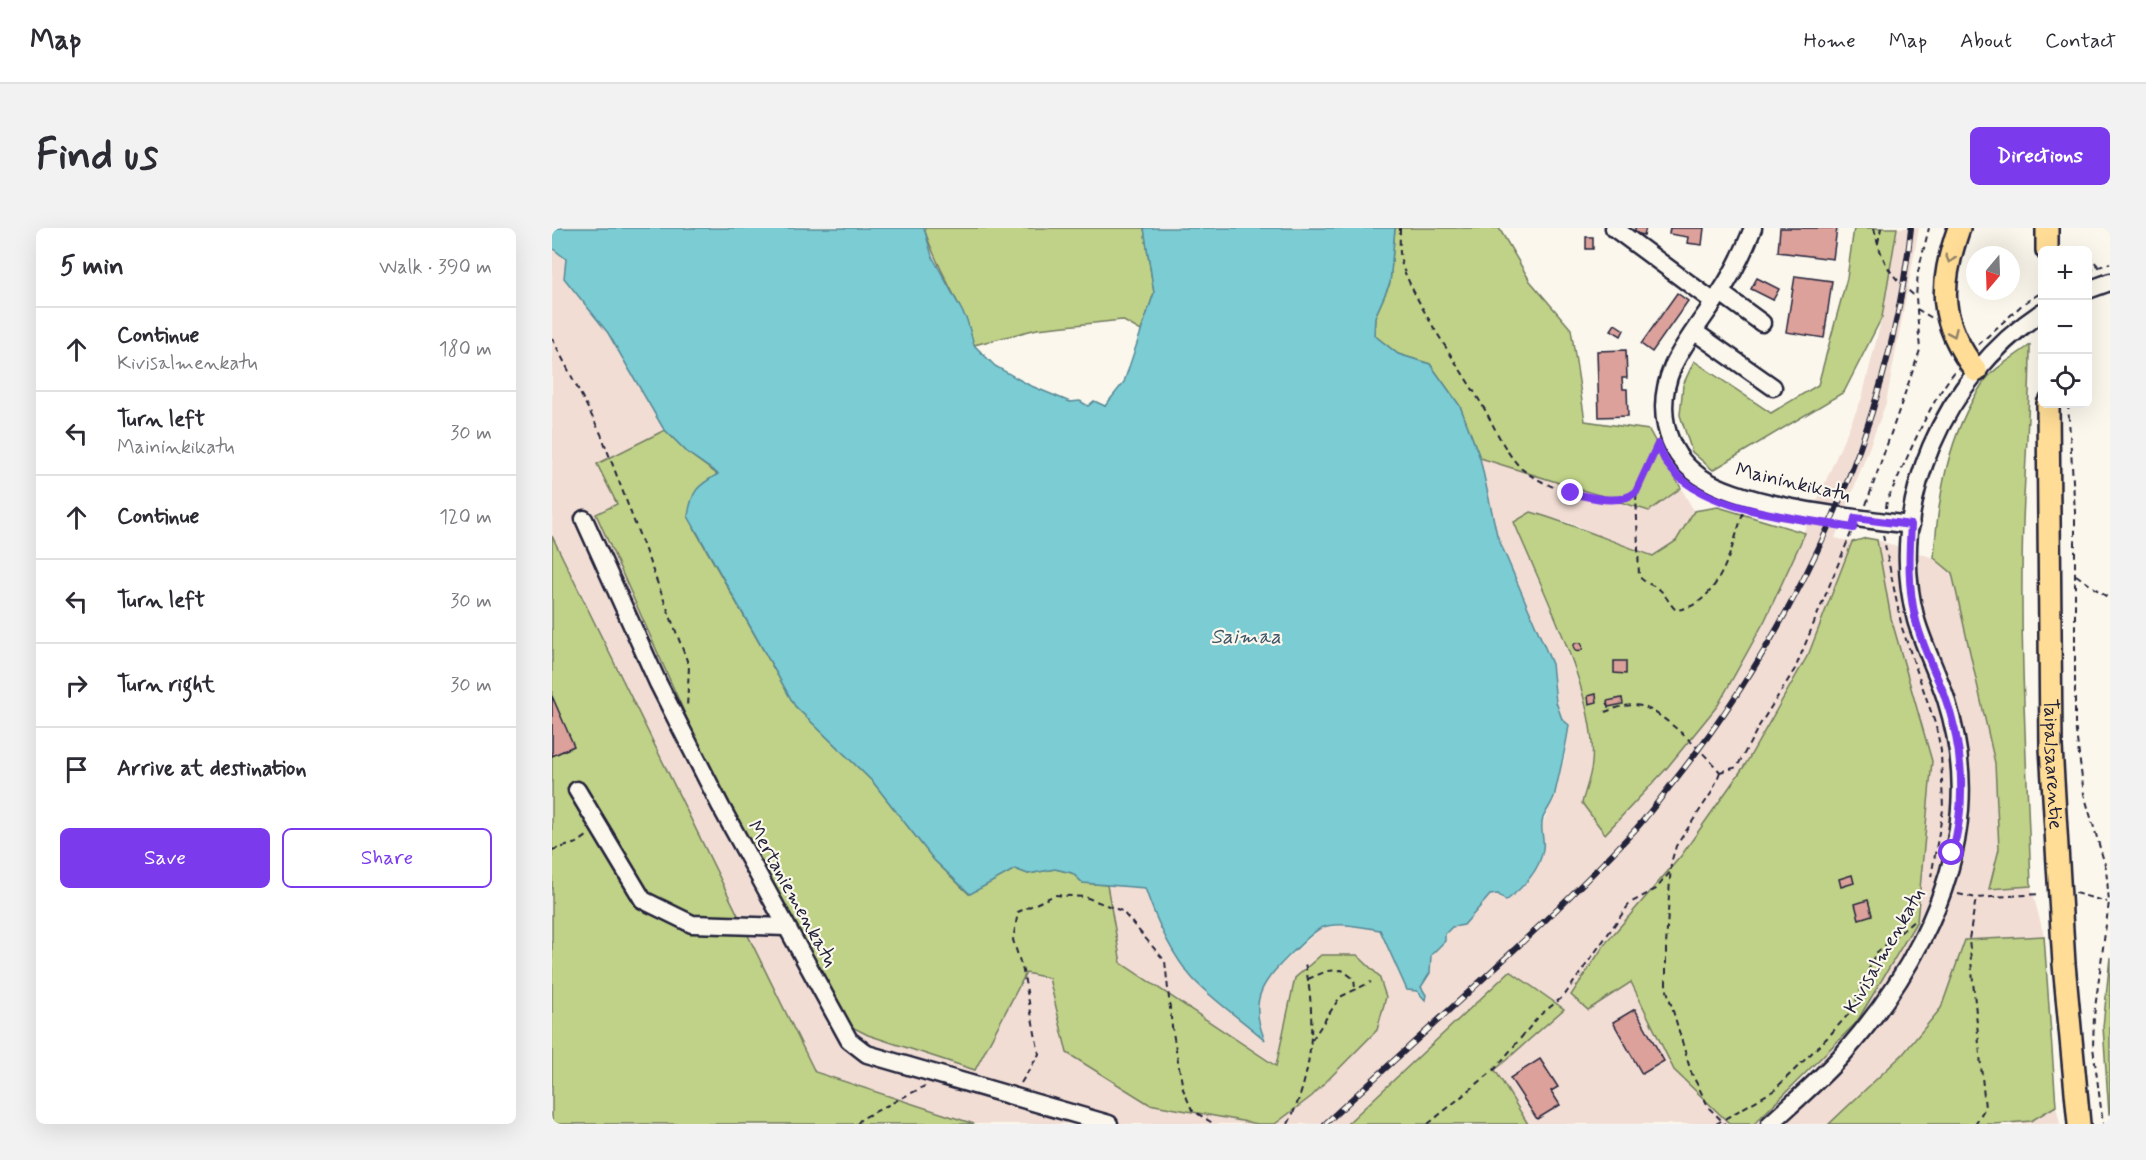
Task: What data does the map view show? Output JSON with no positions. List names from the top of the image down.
{
  "streets": {
    "main road": ["Taipalsaarentie"],
    "street": ["Maininkikatu", "Mertaniemenkatu", "Kivisalmenkatu"]
  },
  "crossings": [
    ["Maininkikatu", "Kivisalmenkatu"]
  ],
  "water": ["Saimaa"],
  "north": "bottom",
  "page": {
    "header": "Map",
    "nav": [
      "Home",
      "Map",
      "About",
      "Contact"
    ],
    "buttons": [
      "Directions",
      ["Save", "Share"]
    ],
    "title": "Find us",
    "heading": ["5 min", "Walk · 390 m"],
    "map_buttons": ["+", "−"],
    "list": [
      ["Continue", "Kivisalmenkatu", "180 m"],
      ["Turn left", "Maininkikatu", "30 m"],
      ["Continue", "120 m"],
      ["Turn left", "30 m"],
      ["Turn right", "30 m"],
      "Arrive at destination"
    ]
  }
}
